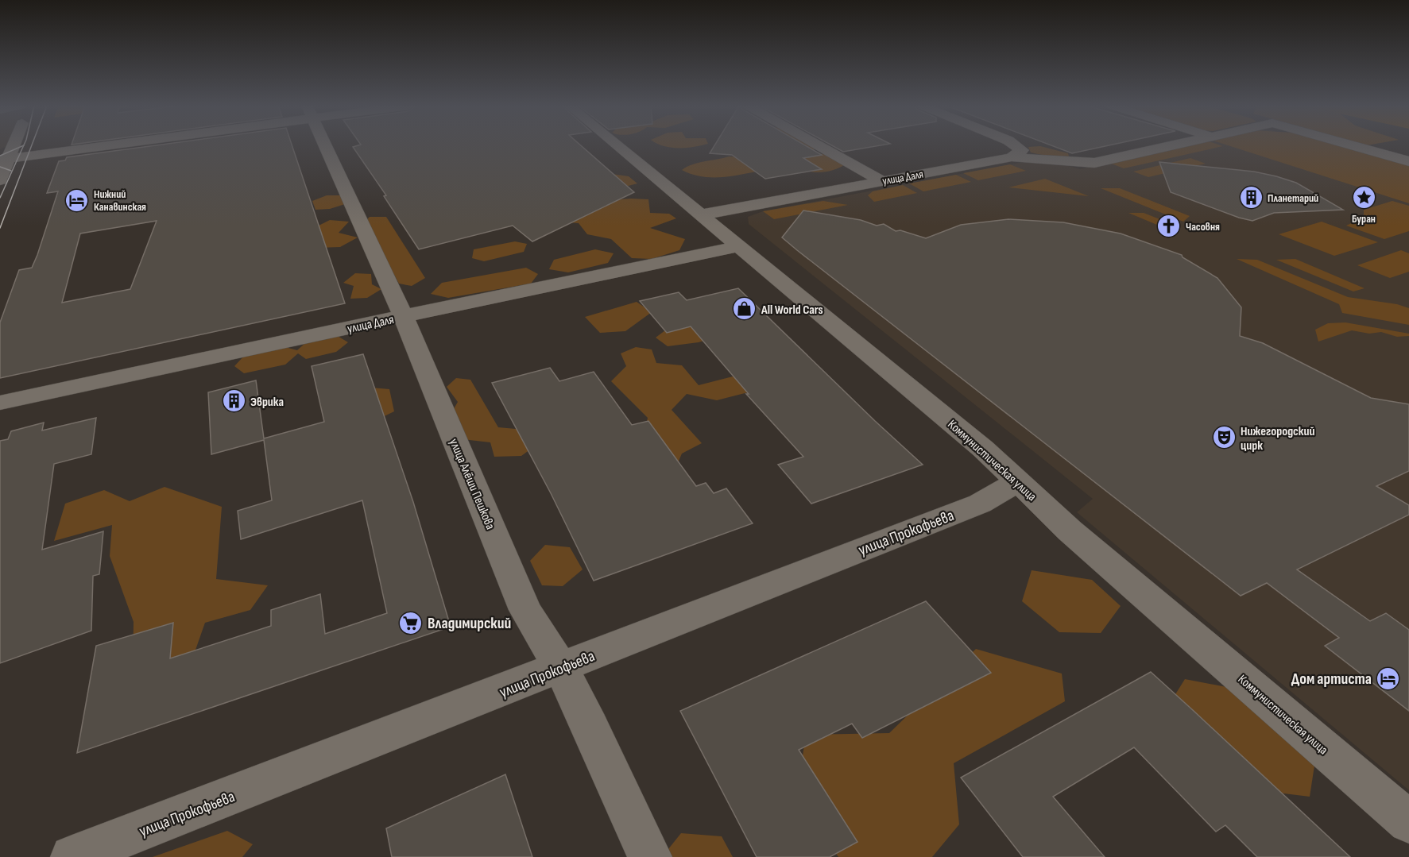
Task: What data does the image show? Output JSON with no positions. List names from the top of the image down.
{
  "streets": {
    "street": [
      "улица Даля",
      "Коммунистическая улица",
      "улица Алёши Пешкова",
      "улица Прокофьева"
    ]
  },
  "crossings": [
    ["улица Даля", "Коммунистическая улица"],
    ["улица Даля", "улица Алёши Пешкова"],
    ["Коммунистическая улица", "улица Прокофьева"],
    ["улица Алёши Пешкова", "улица Прокофьева"]
  ],
  "places": {
    "place": ["Буран"],
    "building": ["Планетарий", "Эврика"],
    "hotel": ["Нижний Канавинская", "Дом артиста"],
    "church": ["Часовня"],
    "shop": ["All World Cars"],
    "theatre": ["Нижегородский цирк"],
    "supermarket": ["Владимирский"]
  }
}
